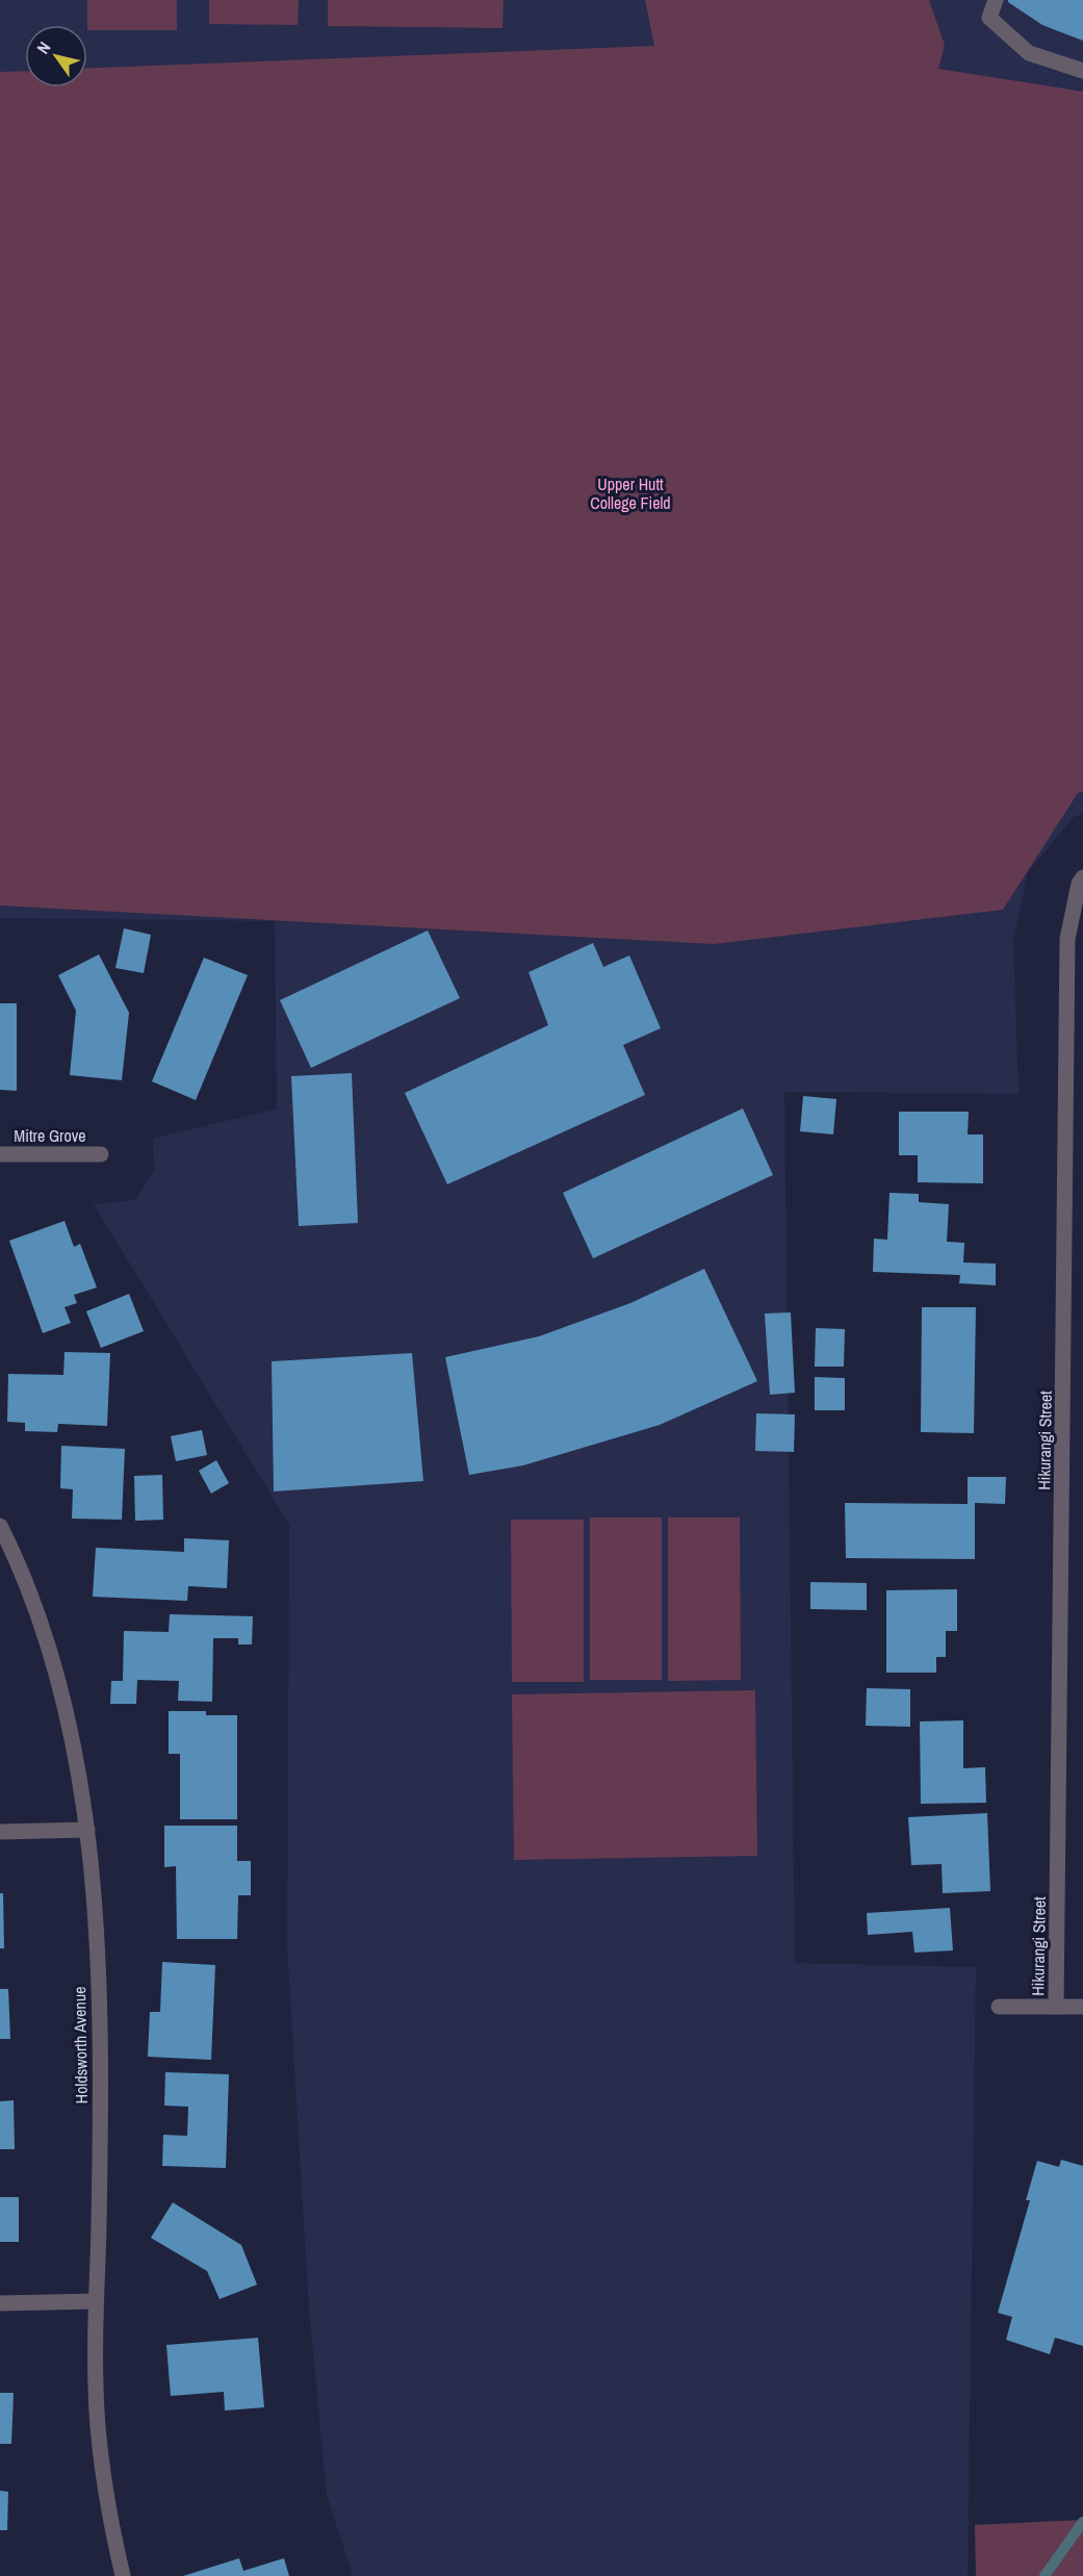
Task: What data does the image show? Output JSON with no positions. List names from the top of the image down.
{
  "streets": {
    "street": ["Mitre Grove", "Hikurangi Street", "Holdsworth Avenue"]
  },
  "parks": ["Upper Hutt College Field"],
  "north": "top left"
}
